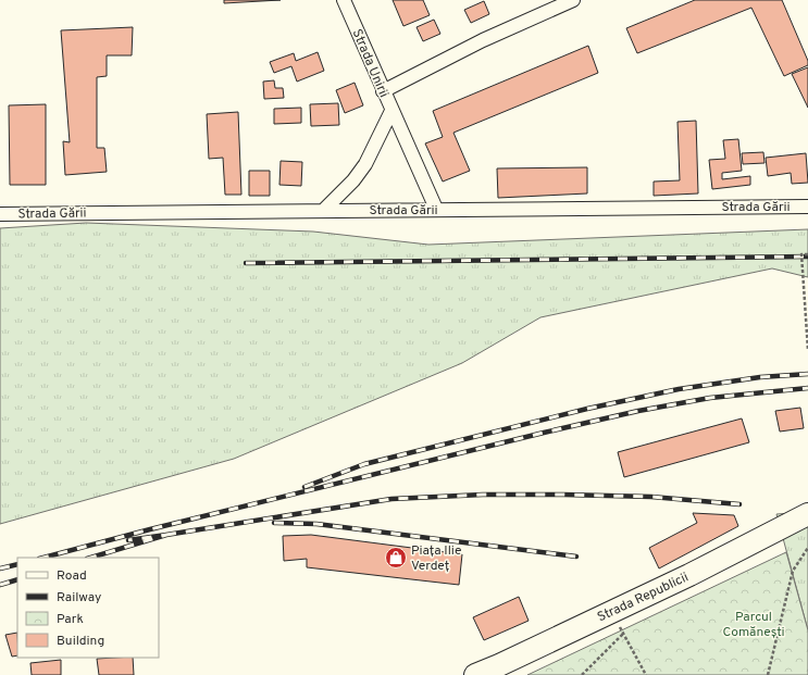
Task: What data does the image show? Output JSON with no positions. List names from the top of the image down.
{
  "streets": {
    "main road": ["Strada Republicii"],
    "street": ["Strada Unirii", "Strada Gării"]
  },
  "crossings": [
    ["Strada Unirii", "Strada Gării"]
  ],
  "parks": ["Parcul Comănești"],
  "places": {
    "shop": ["Piața Ilie Verdeț"]
  },
  "legend": [
    "Road",
    "Railway",
    "Park",
    "Building"
  ]
}
